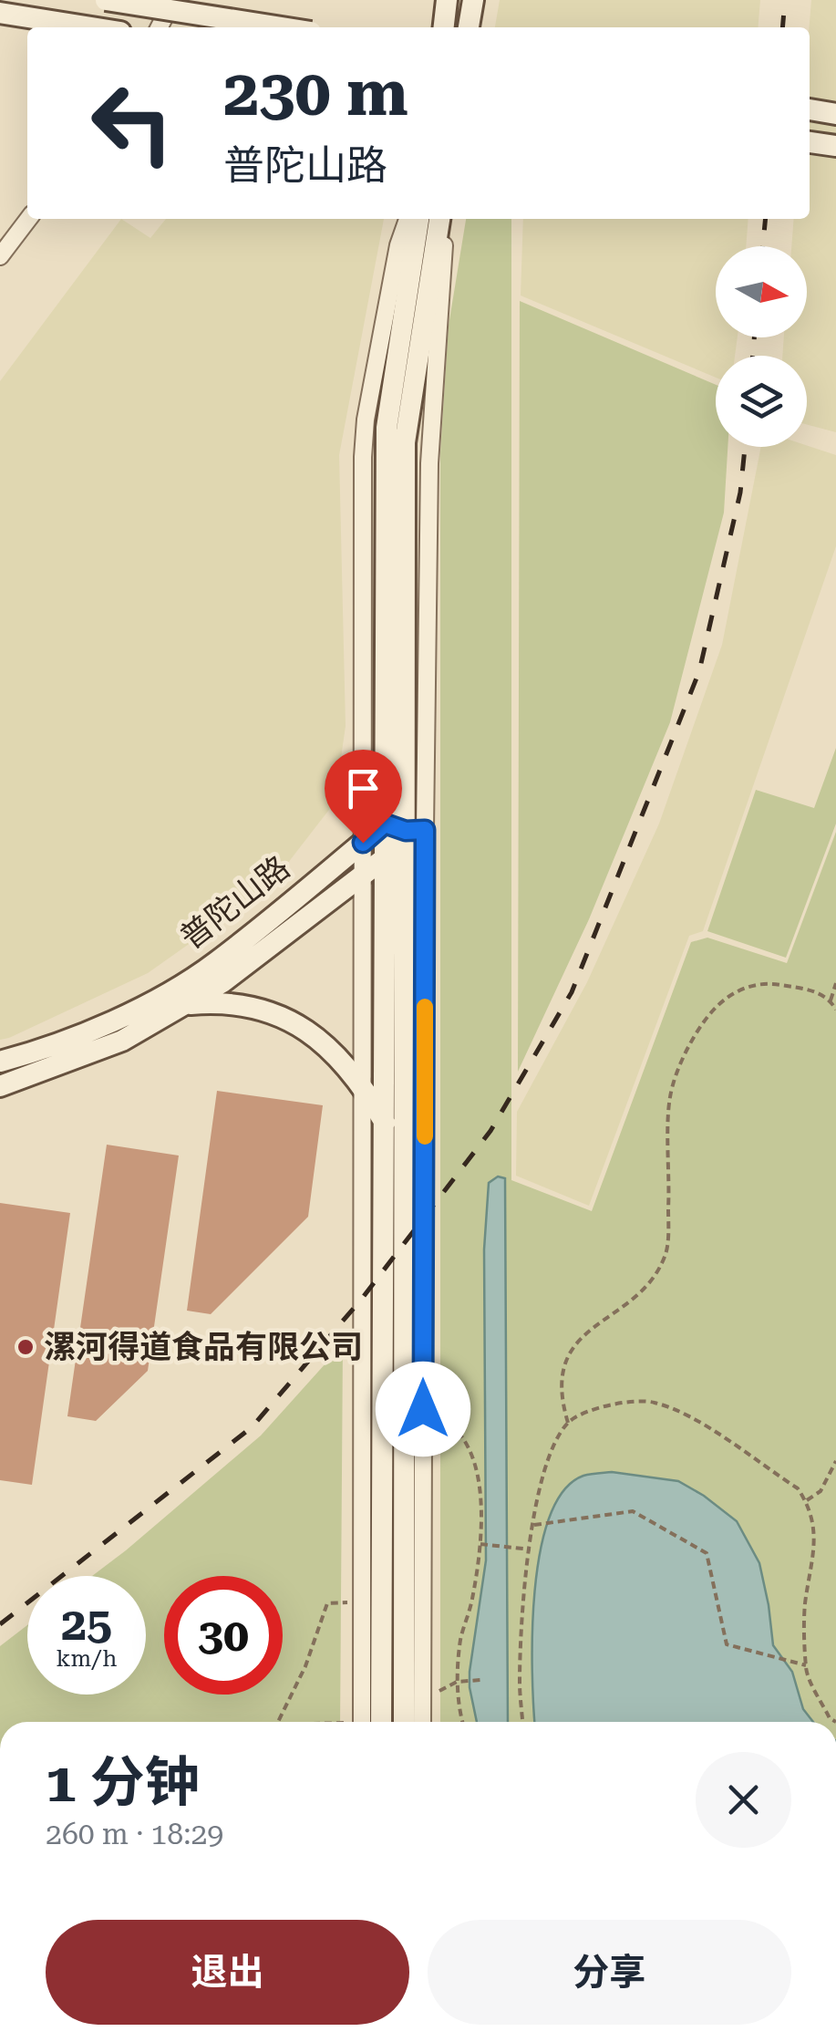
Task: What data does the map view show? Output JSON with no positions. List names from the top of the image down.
{
  "streets": {
    "main road": ["普陀山路"]
  },
  "places": ["漯河得道食品有限公司"],
  "north": "right",
  "page": {
    "turn": ["230 m", "普陀山路"],
    "speed": "25 km/h",
    "limit": "30",
    "heading": ["1 分钟", "260 m · 18:29"],
    "buttons": ["退出", "分享"]
  }
}
